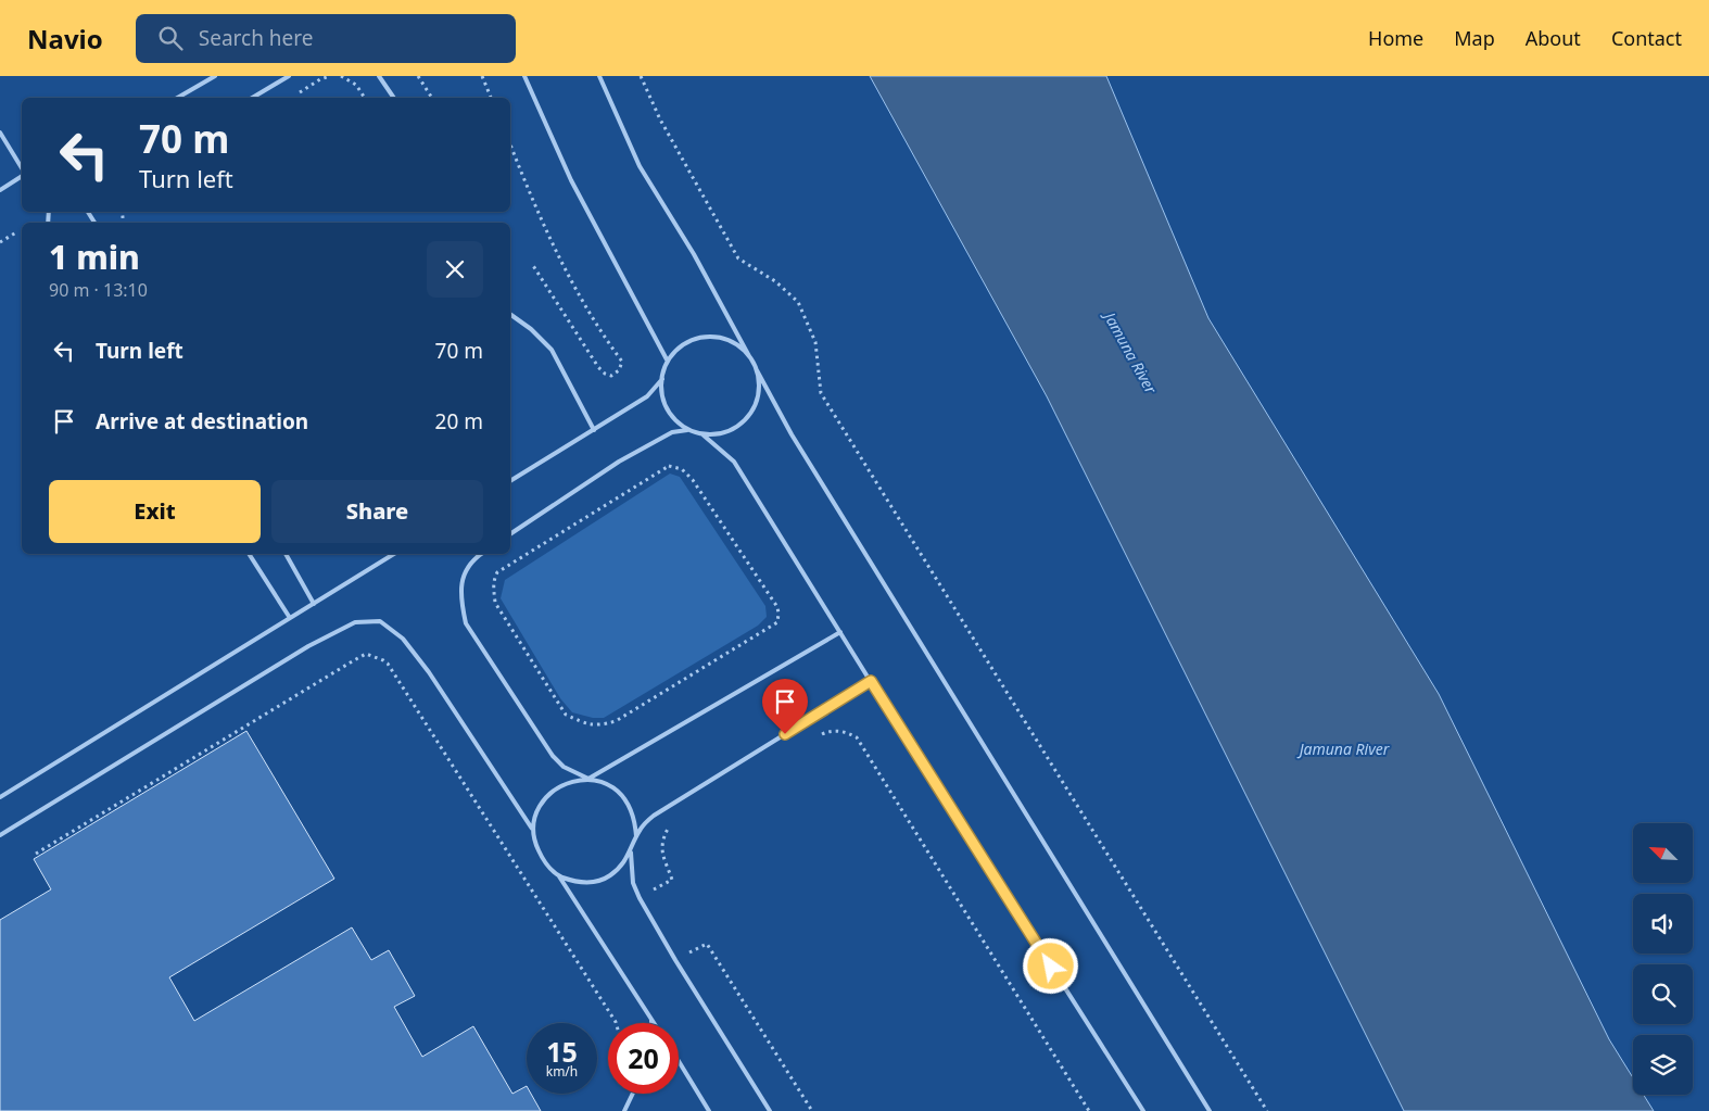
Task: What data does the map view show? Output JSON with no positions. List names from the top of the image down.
{
  "water": ["Jamuna River"],
  "north": "top left",
  "page": {
    "header": "Navio",
    "search": "Search here",
    "nav": [
      "Home",
      "Map",
      "About",
      "Contact"
    ],
    "turn": ["70 m", "Turn left"],
    "heading": ["1 min", "90 m · 13:10"],
    "list": [
      {
        "name": "Turn left",
        "value": "70 m"
      },
      {
        "name": "Arrive at destination",
        "value": "20 m"
      }
    ],
    "buttons": ["Exit", "Share"],
    "speed": "15 km/h",
    "limit": "20"
  }
}
